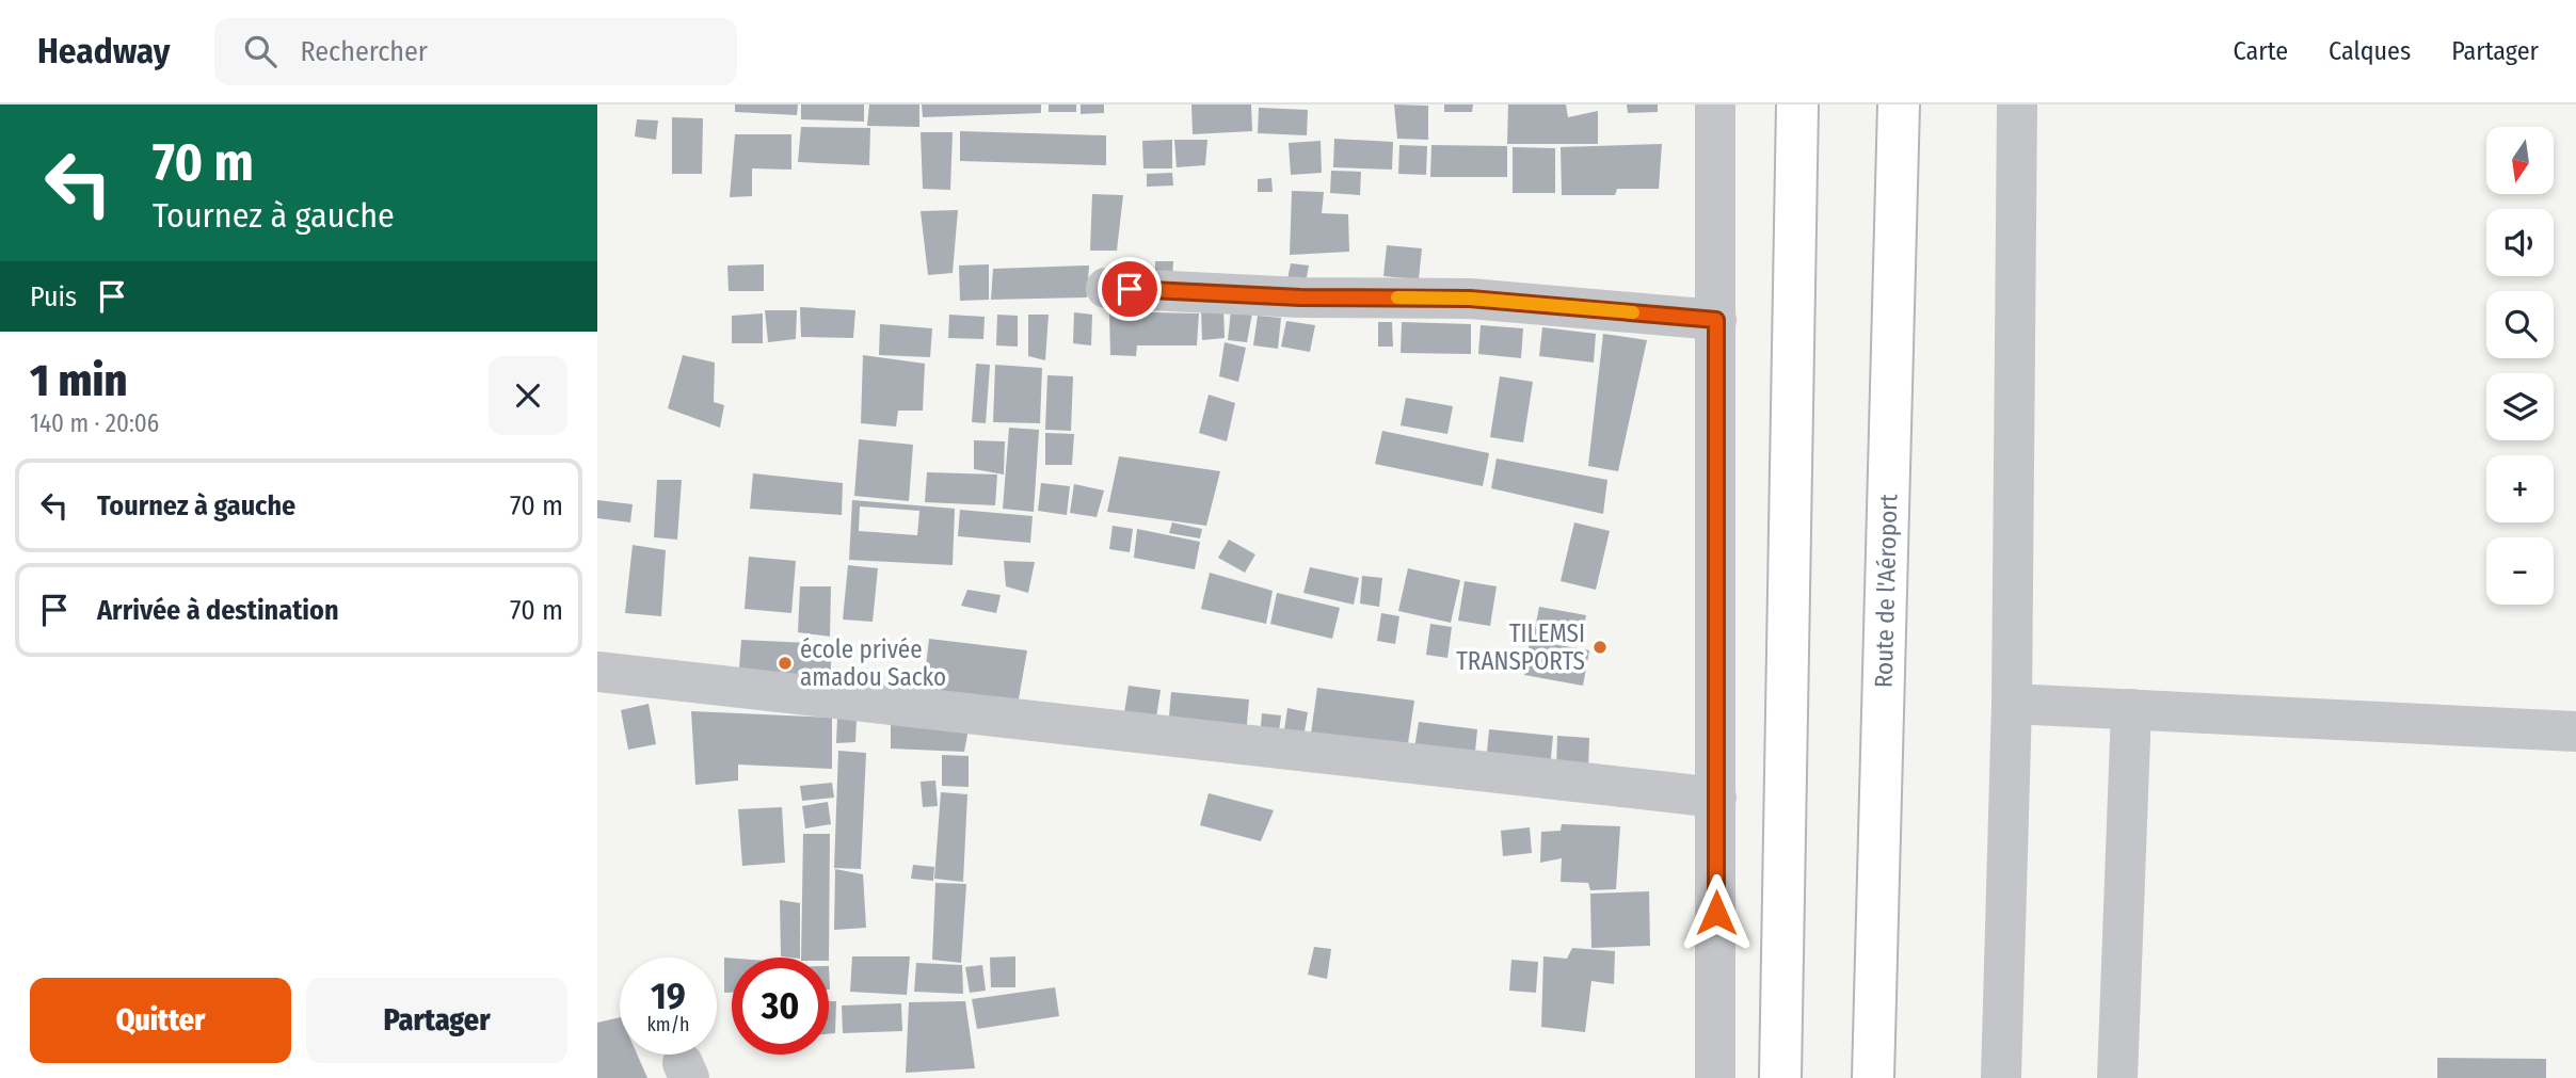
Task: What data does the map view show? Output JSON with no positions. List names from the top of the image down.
{
  "streets": {
    "highway": ["Route de l'Aéroport"]
  },
  "places": ["TILEMSI TRANSPORTS", "école privée amadou Sacko"],
  "north": "bottom",
  "page": {
    "header": "Headway",
    "search": "Rechercher",
    "nav": ["Carte", "Calques", "Partager"],
    "turn": ["70 m", "Tournez à gauche"],
    "map_buttons": ["+", "−"],
    "then": "Puis",
    "heading": ["1 min", "140 m · 20:06"],
    "list": [
      {
        "name": "Tournez à gauche",
        "value": "70 m"
      },
      {
        "name": "Arrivée à destination",
        "value": "70 m"
      }
    ],
    "speed": "19 km/h",
    "limit": "30",
    "buttons": ["Quitter", "Partager"]
  }
}
